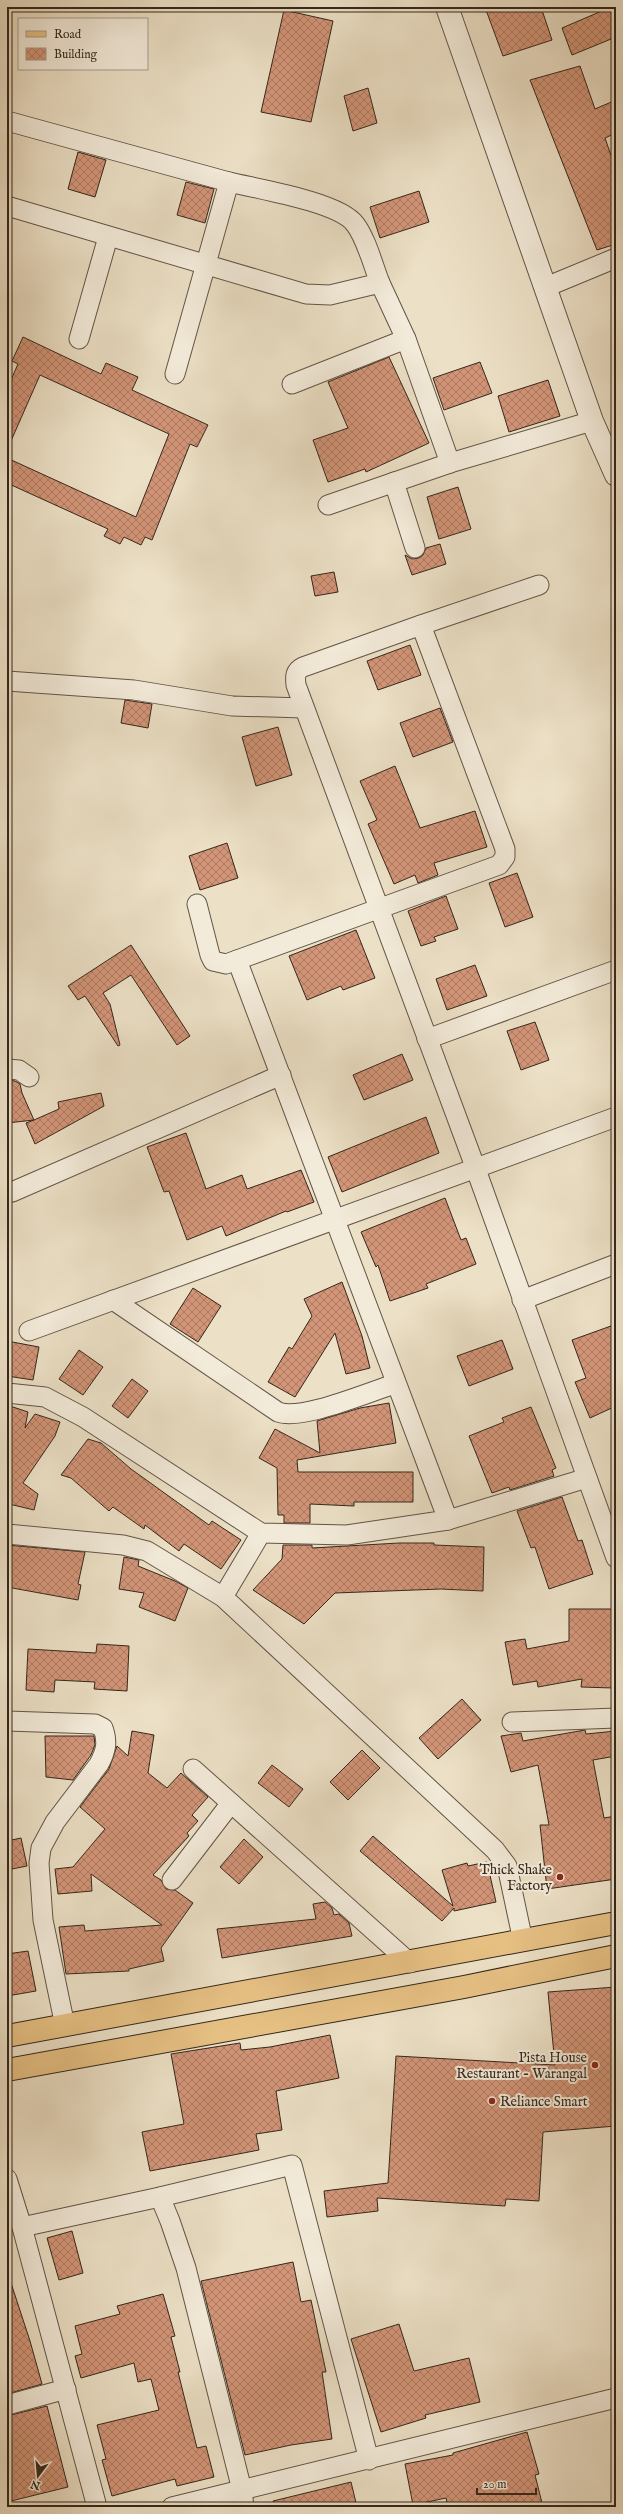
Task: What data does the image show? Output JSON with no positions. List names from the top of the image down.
{
  "places": ["Thick Shake Factory", "Pista House Restaurant - Warangal", "Reliance Smart"],
  "legend": ["Road", "Building"],
  "scale_bar": "20 m",
  "north": "bottom"
}
